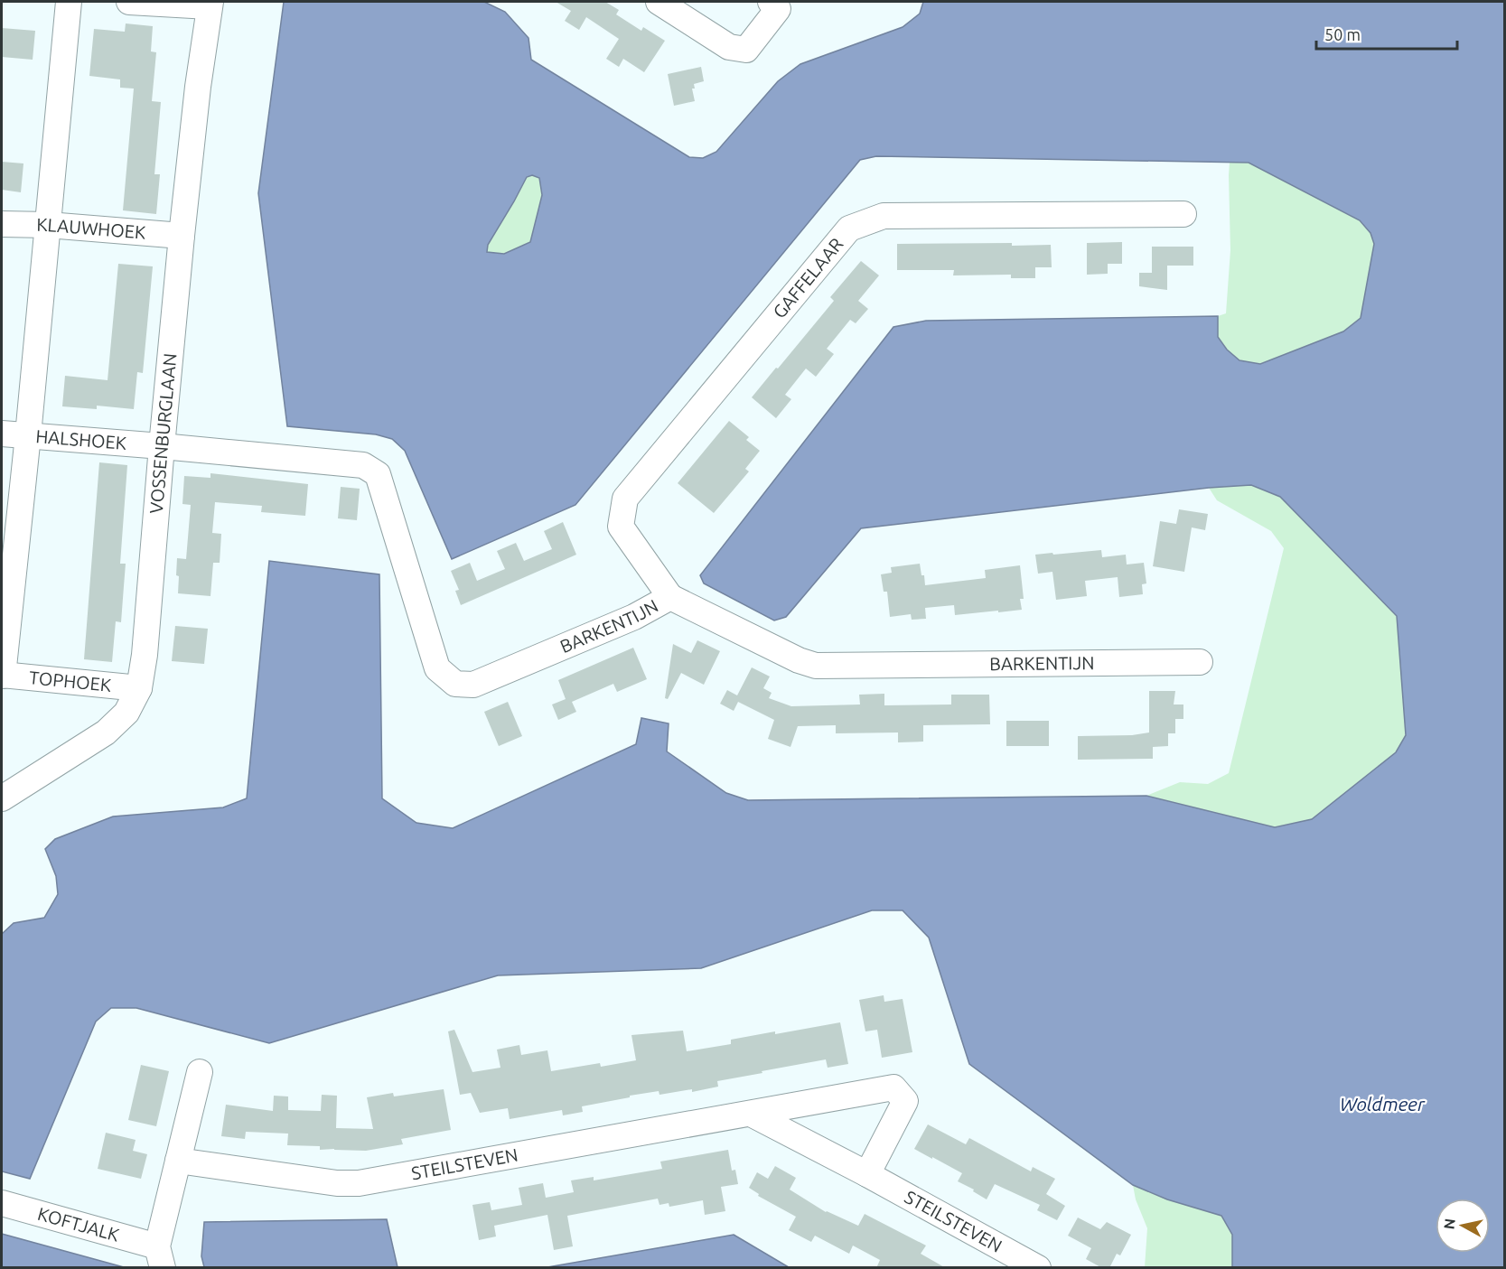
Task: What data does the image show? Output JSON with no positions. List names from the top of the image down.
{
  "streets": {
    "street": [
      "KLAUWHOEK",
      "GAFFELAAR",
      "VOSSENBURGLAAN",
      "HALSHOEK",
      "BARKENTIJN",
      "TOPHOEK",
      "STEILSTEVEN",
      "KOFTJALK"
    ]
  },
  "crossings": [
    ["KLAUWHOEK", "VOSSENBURGLAAN"],
    ["GAFFELAAR", "BARKENTIJN"],
    ["VOSSENBURGLAAN", "HALSHOEK"],
    ["VOSSENBURGLAAN", "BARKENTIJN"],
    ["VOSSENBURGLAAN", "TOPHOEK"],
    ["HALSHOEK", "BARKENTIJN"]
  ],
  "water": ["Woldmeer"],
  "scale_bar": "50 m",
  "north": "left"
}
